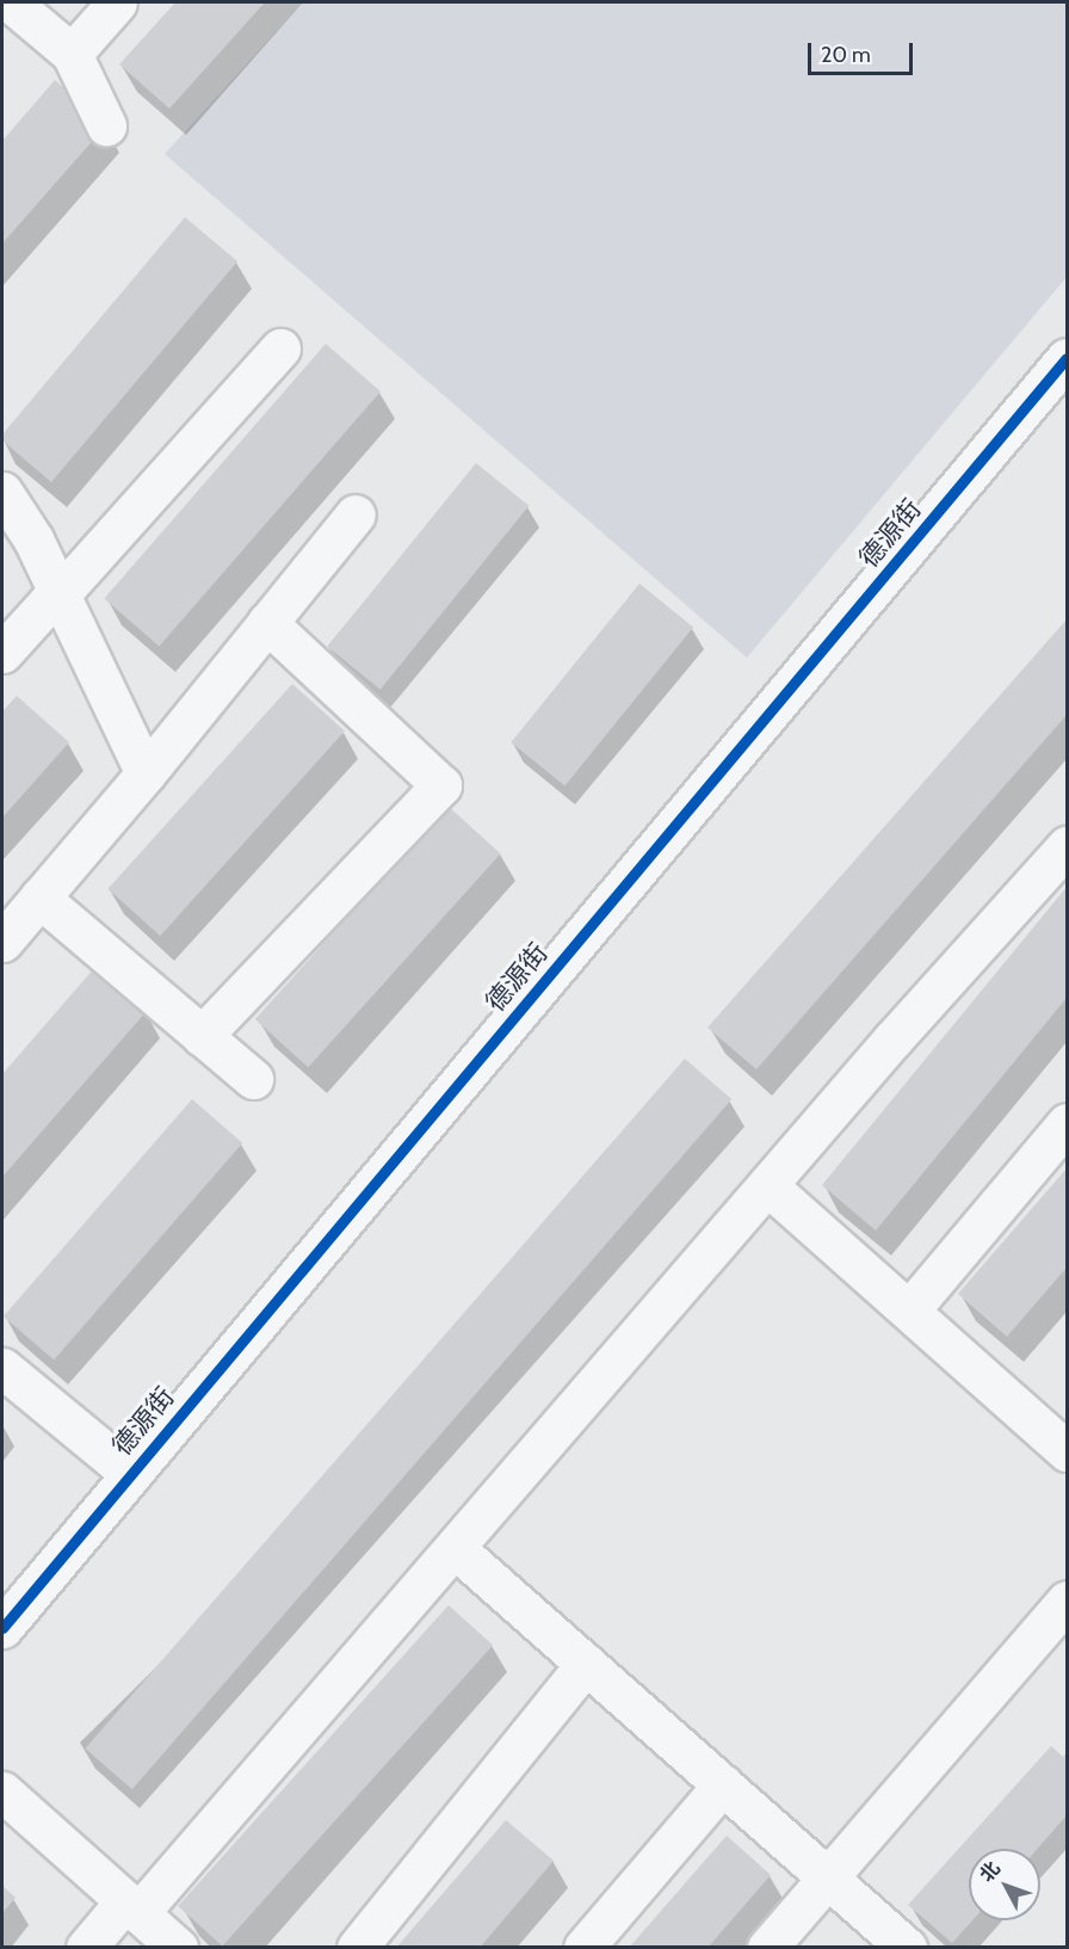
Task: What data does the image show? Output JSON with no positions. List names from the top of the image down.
{
  "streets": {
    "street": ["德源街"]
  },
  "scale_bar": "20 m",
  "north": "top left"
}
